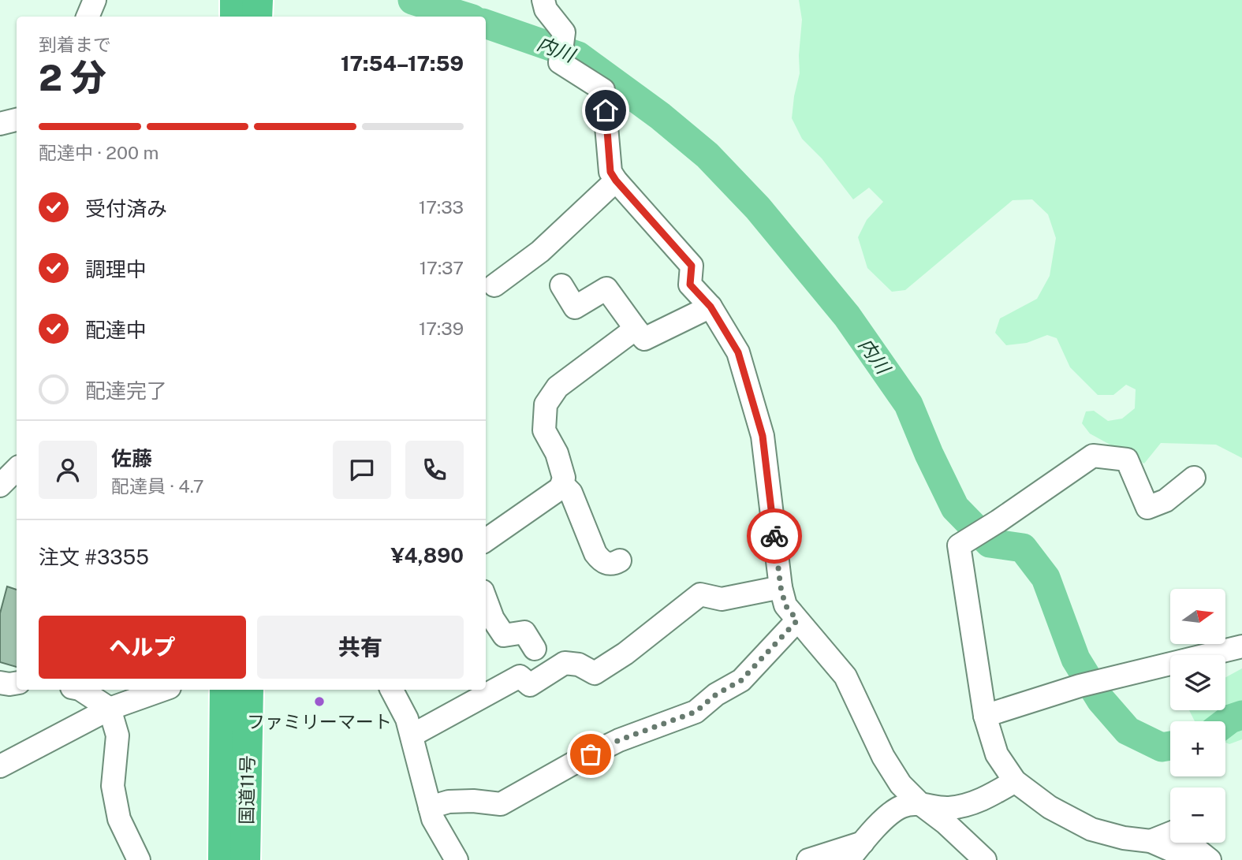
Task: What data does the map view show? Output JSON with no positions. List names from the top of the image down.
{
  "streets": {
    "highway": ["国道11号"]
  },
  "water": ["内川"],
  "places": ["ファミリーマート"],
  "north": "right",
  "page": {
    "heading": ["2 分", "到着まで", "17:54–17:59"],
    "panel": [
      "佐藤",
      "配達員 · 4.7",
      "注文 #3355",
      "¥4,890"
    ],
    "bar": "配達中 · 200 m",
    "list": [
      ["受付済み", "17:33"],
      ["調理中", "17:37"],
      ["配達中", "17:39"],
      "配達完了"
    ],
    "map_buttons": ["+", "−"],
    "buttons": ["ヘルプ", "共有"]
  }
}
